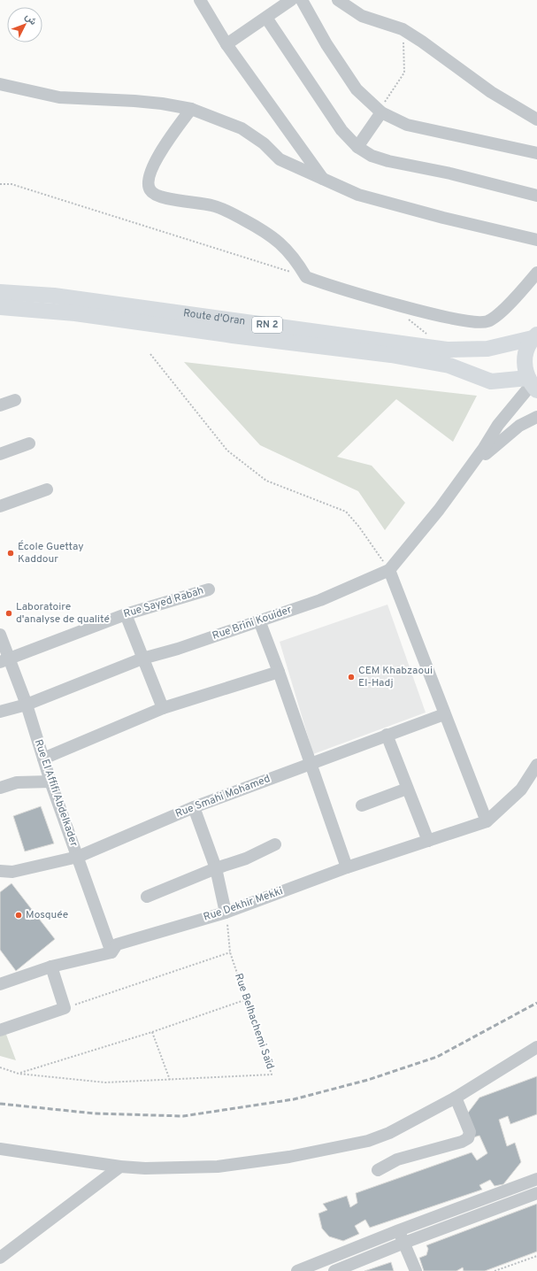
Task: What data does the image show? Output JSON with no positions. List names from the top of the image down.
{
  "streets": {
    "main road": ["Route d'Oran", "RN 2"],
    "street": [
      "Rue Sayed Rabah",
      "Rue Brini Kouider",
      "Rue El Affifi Abdelkader",
      "Rue Smahi Mohamed",
      "Rue Dekhir Mekki"
    ],
    "path": ["Rue Belhachemi Saïd"]
  },
  "crossings": [
    ["Rue Sayed Rabah", "Rue El Affifi Abdelkader"],
    ["Rue Brini Kouider", "Rue El Affifi Abdelkader"],
    ["Rue El Affifi Abdelkader", "Rue Smahi Mohamed"],
    ["Rue El Affifi Abdelkader", "Rue Dekhir Mekki"],
    ["Rue Dekhir Mekki", "Rue Belhachemi Saïd"]
  ],
  "places": [
    "École Guettay Kaddour",
    "Laboratoire d'analyse de qualité",
    "CEM Khabzaoui El-Hadj",
    "Mosquée"
  ],
  "north": "top right"
}
